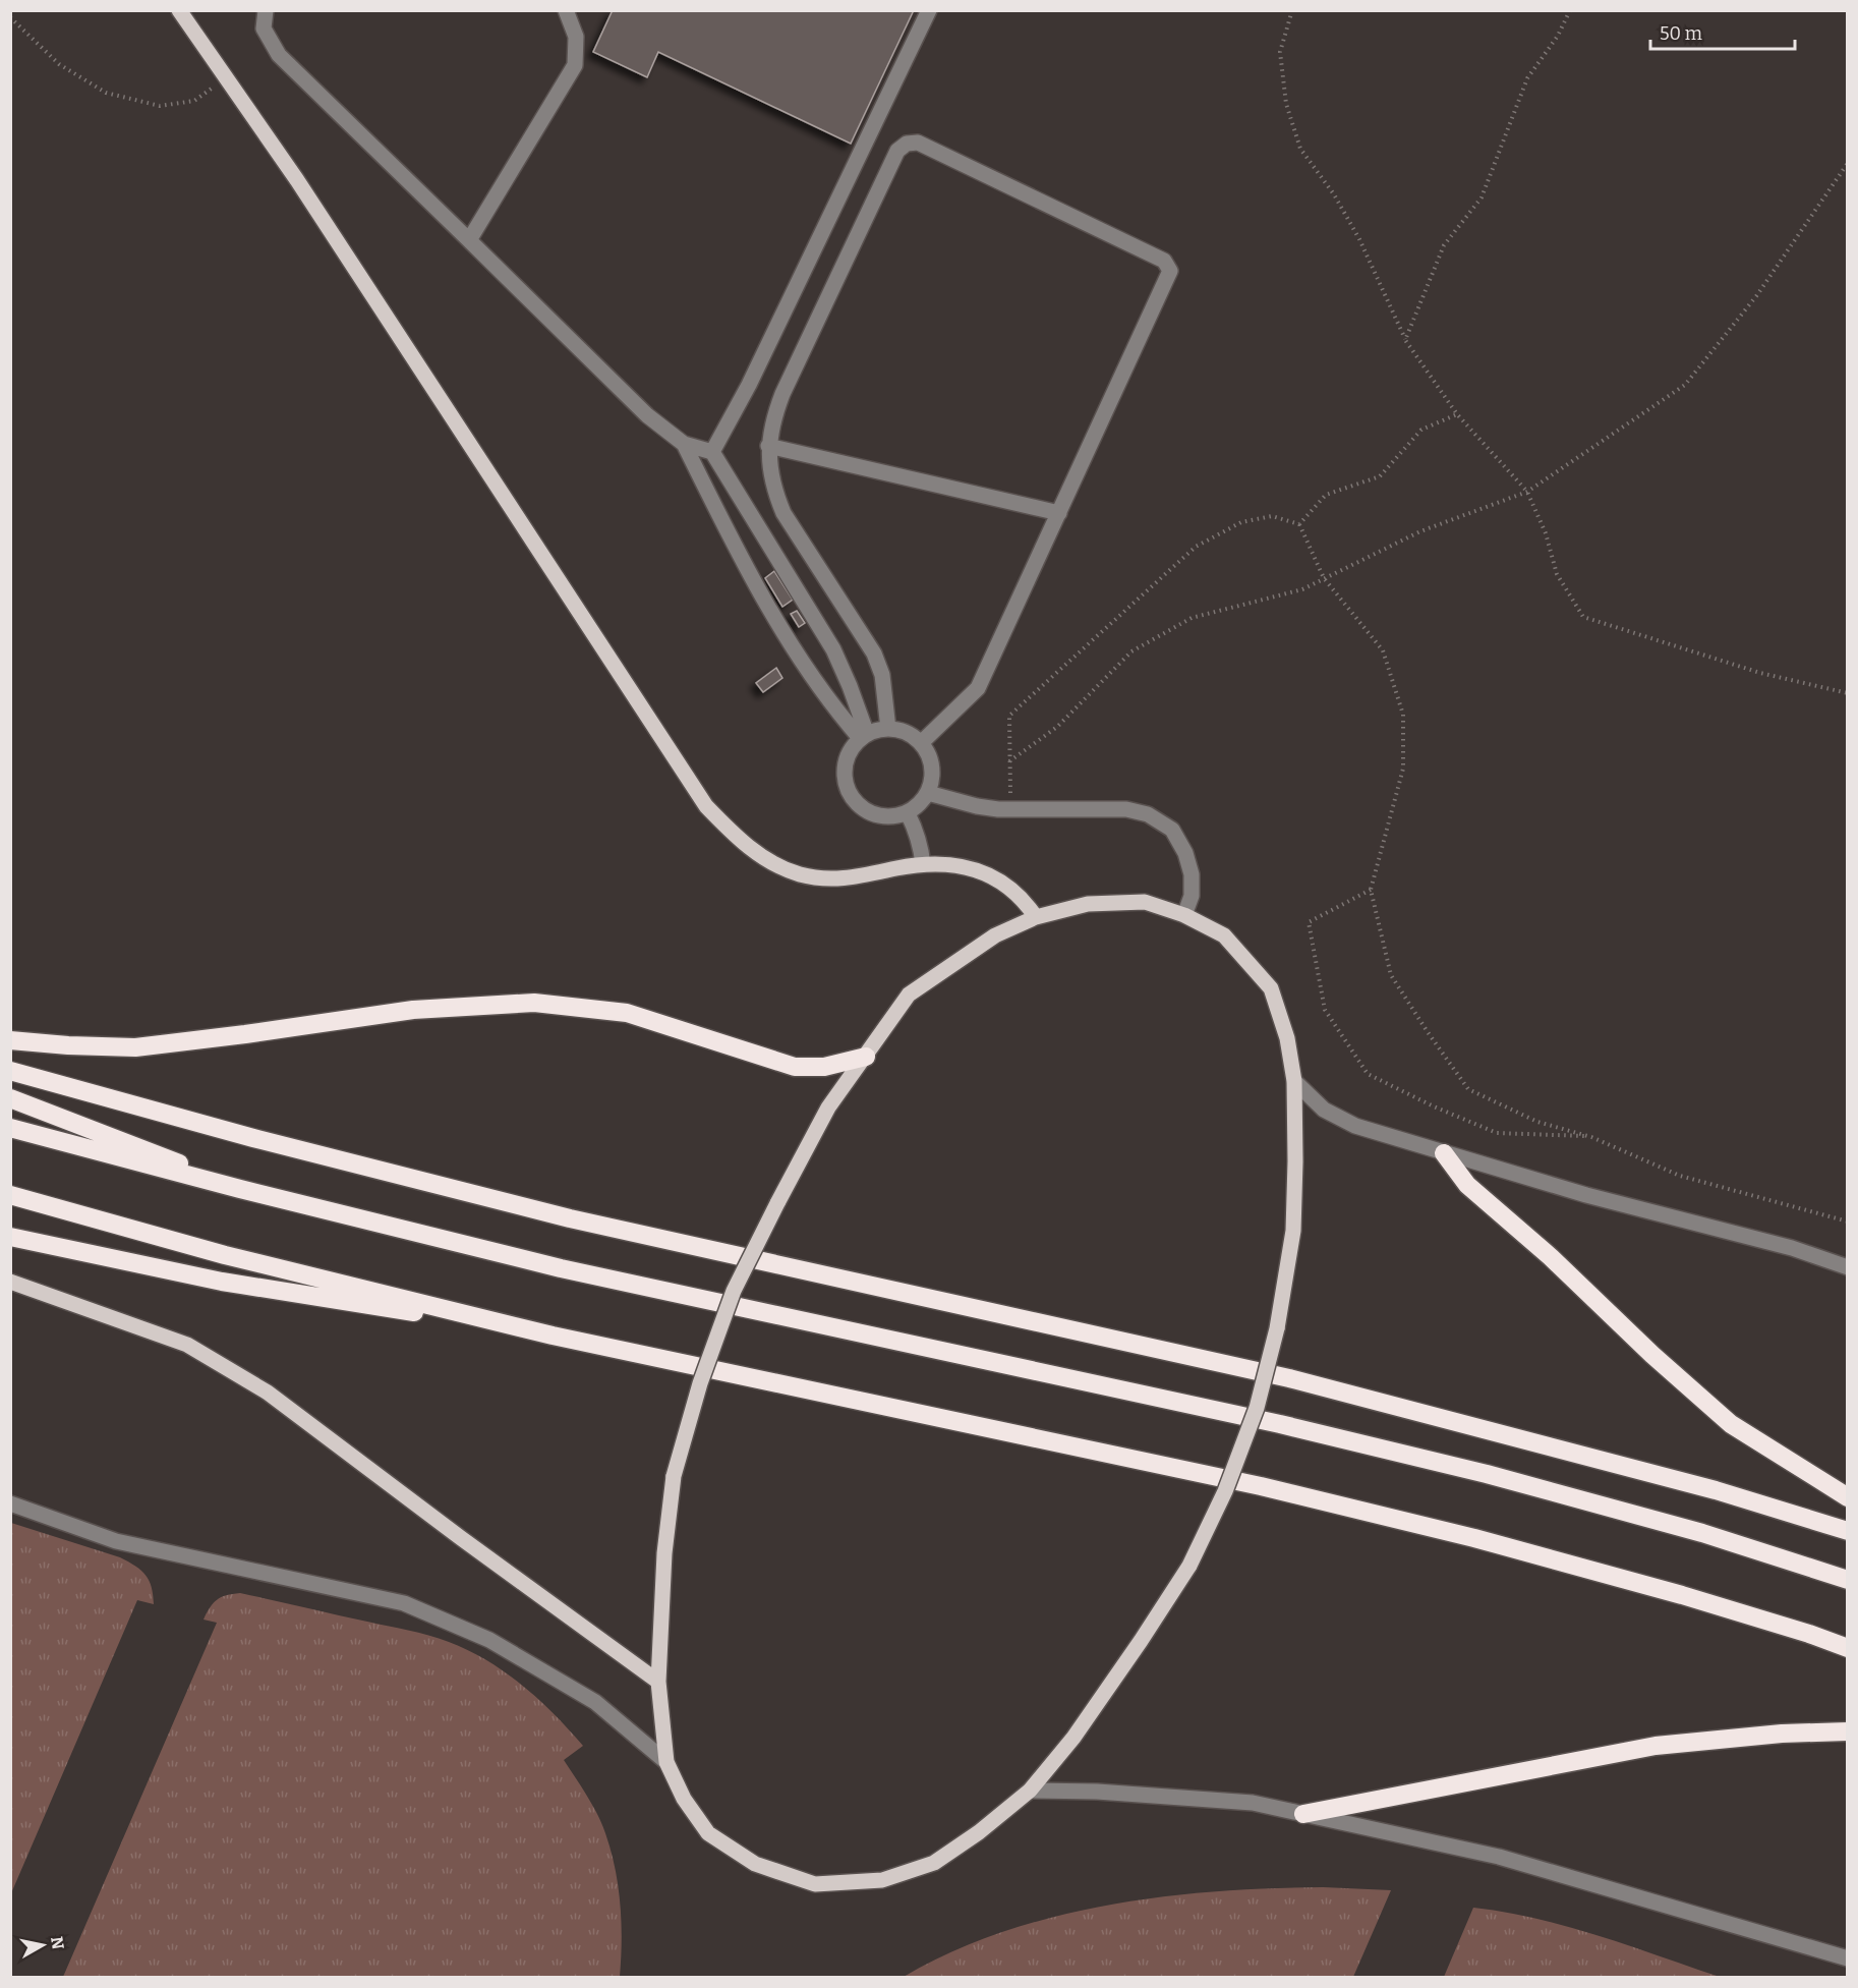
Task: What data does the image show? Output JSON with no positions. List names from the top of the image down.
{
  "scale_bar": "50 m",
  "north": "right"
}
